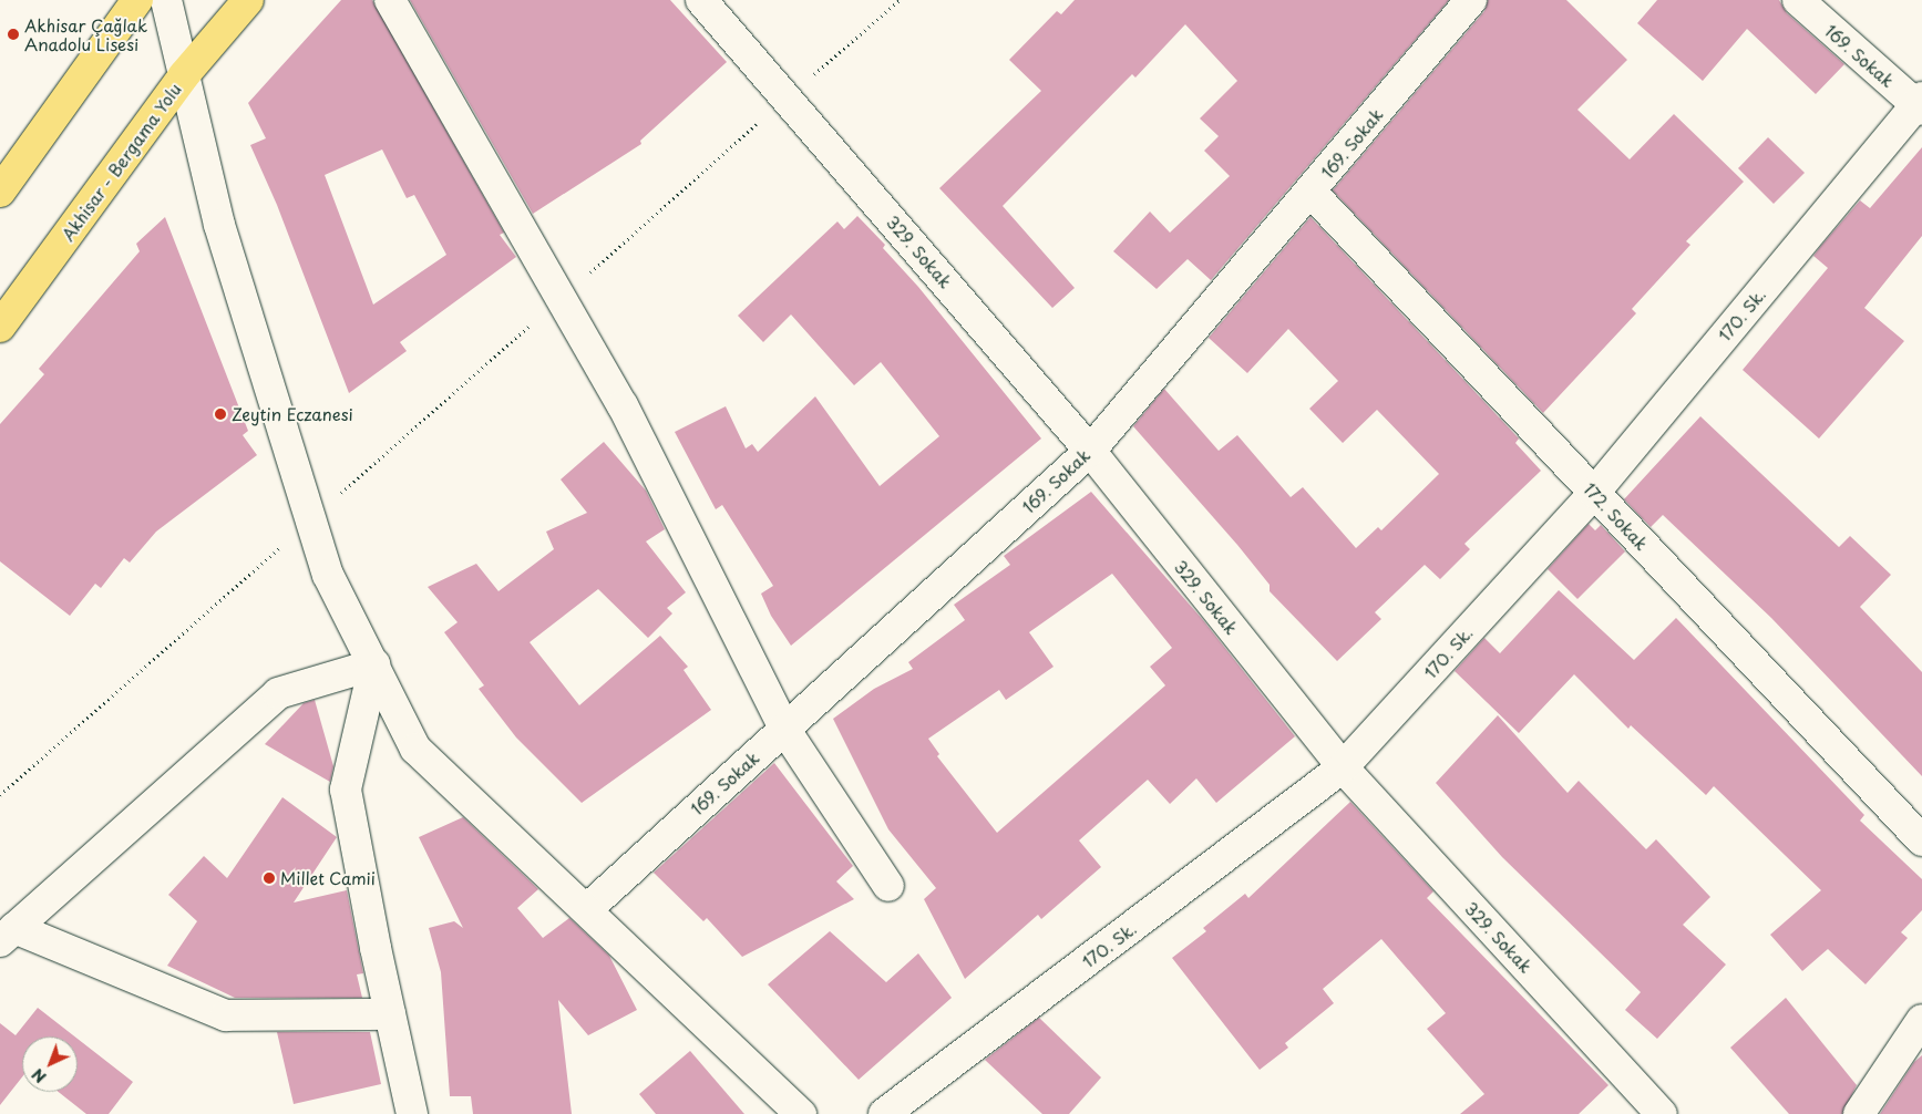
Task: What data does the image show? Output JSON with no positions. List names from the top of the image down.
{
  "streets": {
    "main road": ["Akhisar - Bergama Yolu"],
    "street": [
      "169. Sokak",
      "329. Sokak",
      "170. Sk.",
      "172. Sokak"
    ]
  },
  "crossings": [
    ["169. Sokak", "329. Sokak"],
    ["169. Sokak", "170. Sk."],
    ["169. Sokak", "172. Sokak"],
    ["329. Sokak", "170. Sk."],
    ["170. Sk.", "172. Sokak"]
  ],
  "places": ["Akhisar Çağlak Anadolu Lisesi", "Zeytin Eczanesi", "Millet Camii"],
  "north": "bottom left"
}
